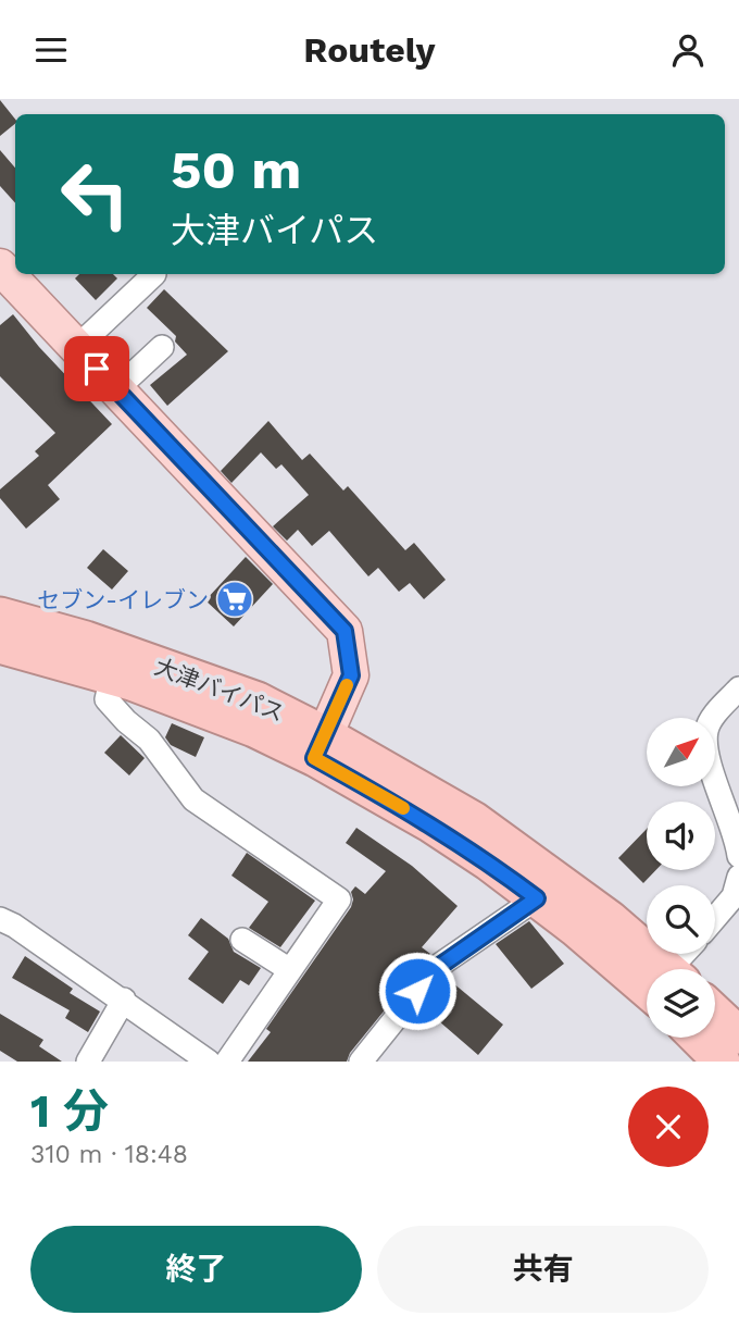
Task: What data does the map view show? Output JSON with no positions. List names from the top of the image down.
{
  "streets": {
    "highway": ["大津バイパス"]
  },
  "places": {
    "supermarket": ["セブン-イレブン"]
  },
  "north": "top right",
  "page": {
    "header": "Routely",
    "turn": ["50 m", "大津バイパス"],
    "heading": ["1 分", "310 m · 18:48"],
    "buttons": ["終了", "共有"]
  }
}
